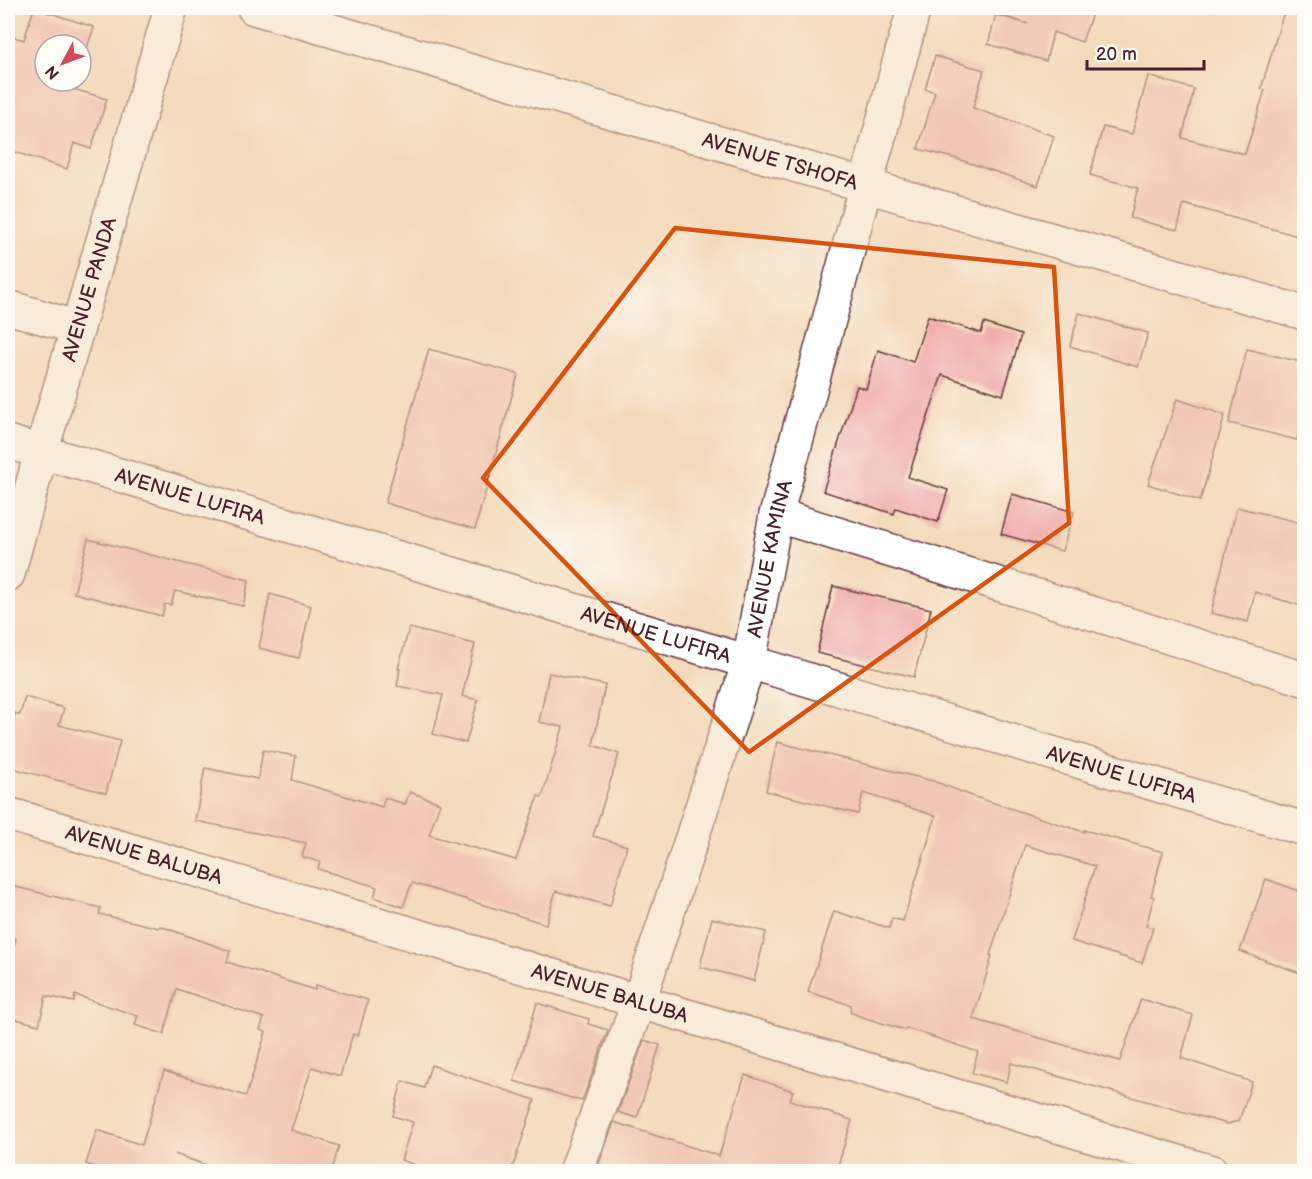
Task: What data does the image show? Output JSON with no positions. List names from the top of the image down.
{
  "streets": {
    "street": [
      "AVENUE TSHOFA",
      "AVENUE PANDA",
      "AVENUE LUFIRA",
      "AVENUE KAMINA",
      "AVENUE BALUBA"
    ]
  },
  "crossings": [
    ["AVENUE TSHOFA", "AVENUE KAMINA"],
    ["AVENUE PANDA", "AVENUE LUFIRA"],
    ["AVENUE LUFIRA", "AVENUE KAMINA"],
    ["AVENUE KAMINA", "AVENUE BALUBA"]
  ],
  "scale_bar": "20 m",
  "north": "bottom left"
}
